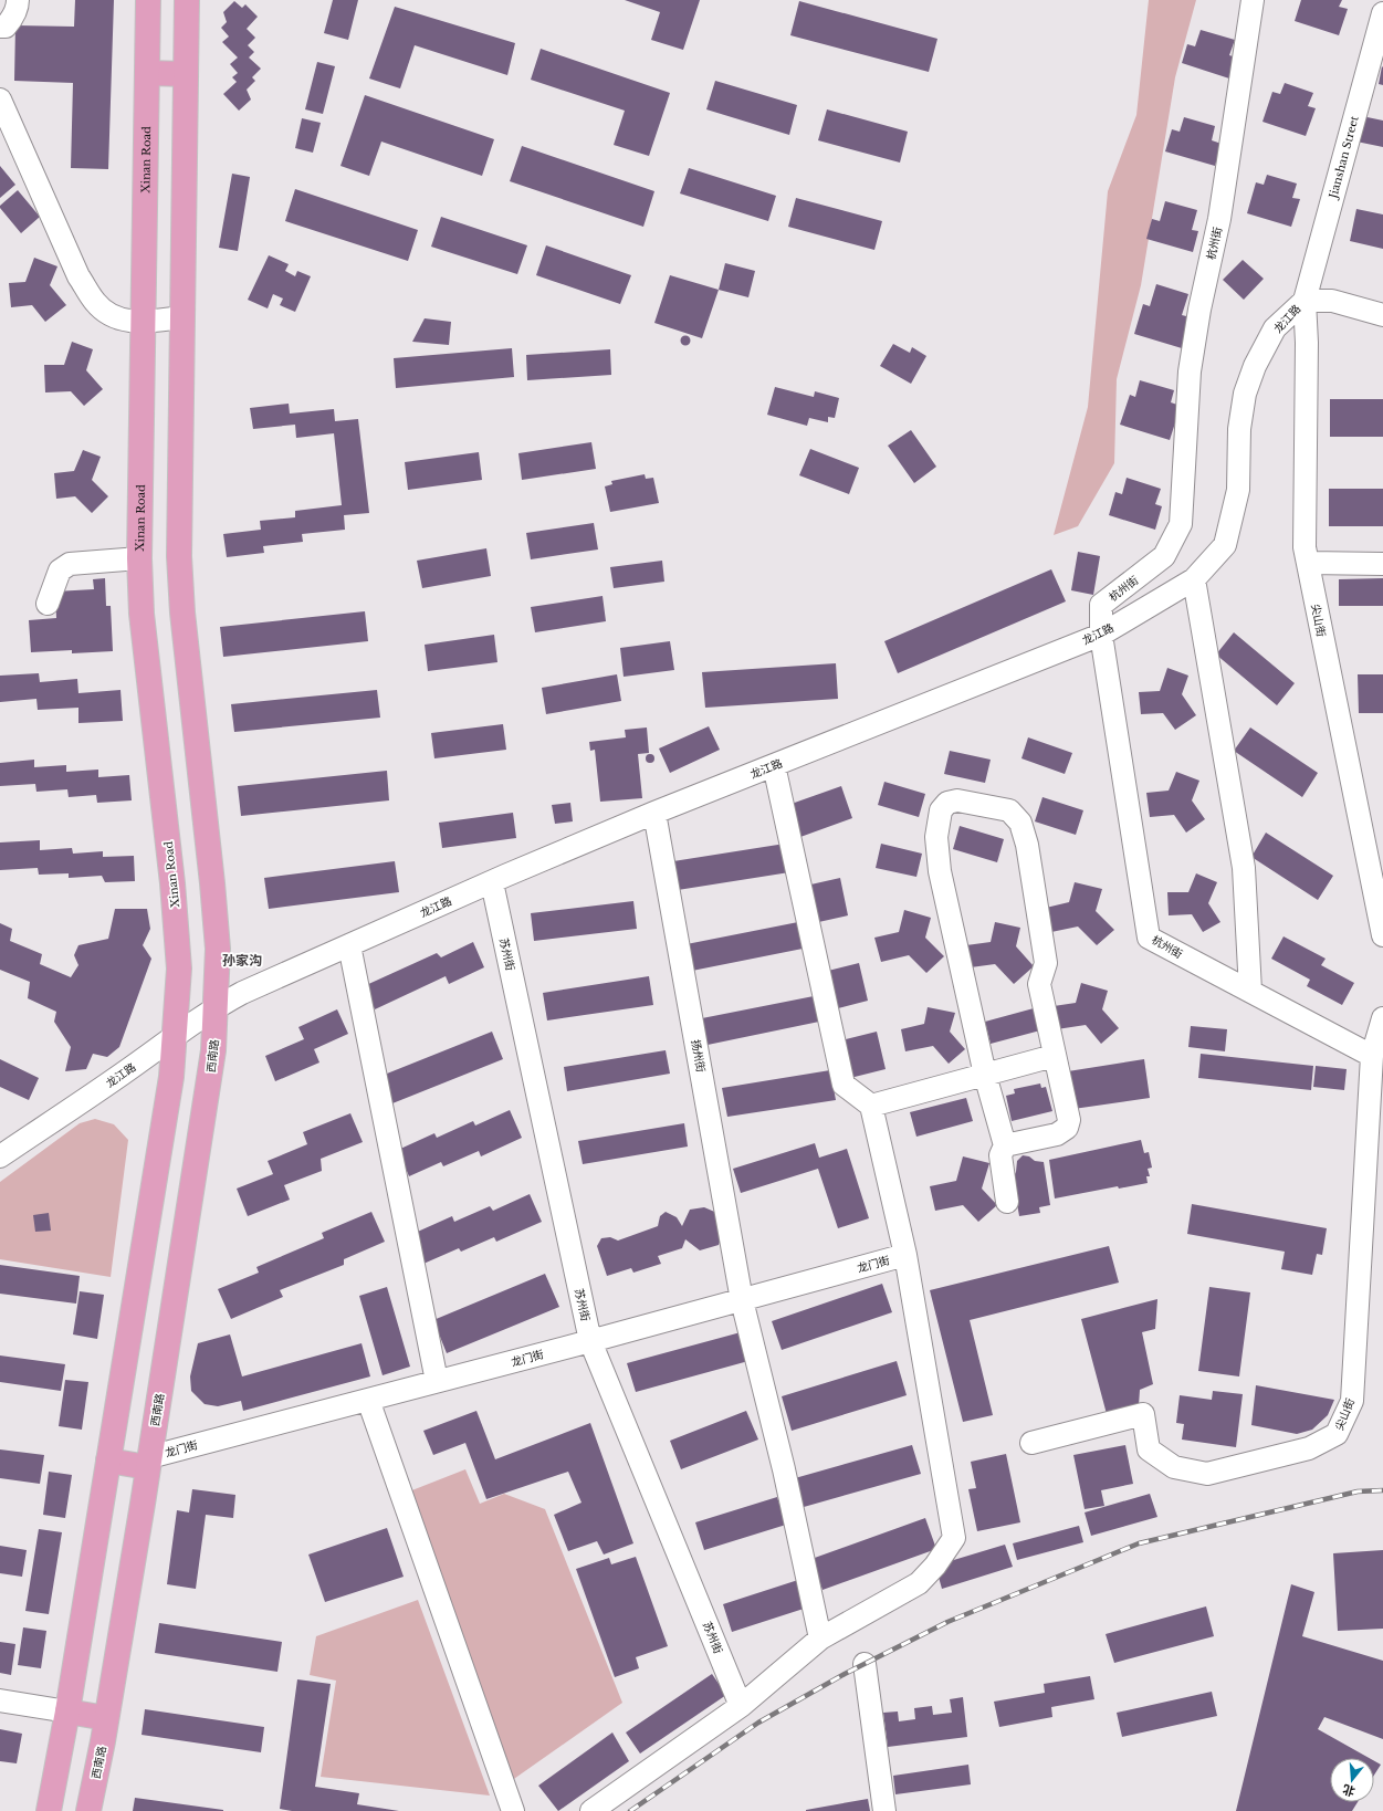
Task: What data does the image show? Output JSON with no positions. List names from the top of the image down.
{
  "streets": {
    "main road": ["Xinan Road", "西南路"],
    "street": [
      "Jianshan Street",
      "杭州街",
      "龙江路",
      "尖山街",
      "苏州街",
      "扬州街",
      "龙门街"
    ]
  },
  "crossings": [
    ["Jianshan Street", "龙江路"],
    ["Jianshan Street", "尖山街"],
    ["Xinan Road", "龙江路"],
    ["杭州街", "龙江路"],
    ["杭州街", "尖山街"],
    ["龙江路", "尖山街"],
    ["龙江路", "苏州街"],
    ["龙江路", "西南路"],
    ["龙江路", "扬州街"],
    ["苏州街", "龙门街"],
    ["西南路", "龙门街"],
    ["扬州街", "龙门街"]
  ],
  "districts": ["孙家沟"],
  "north": "bottom"
}
